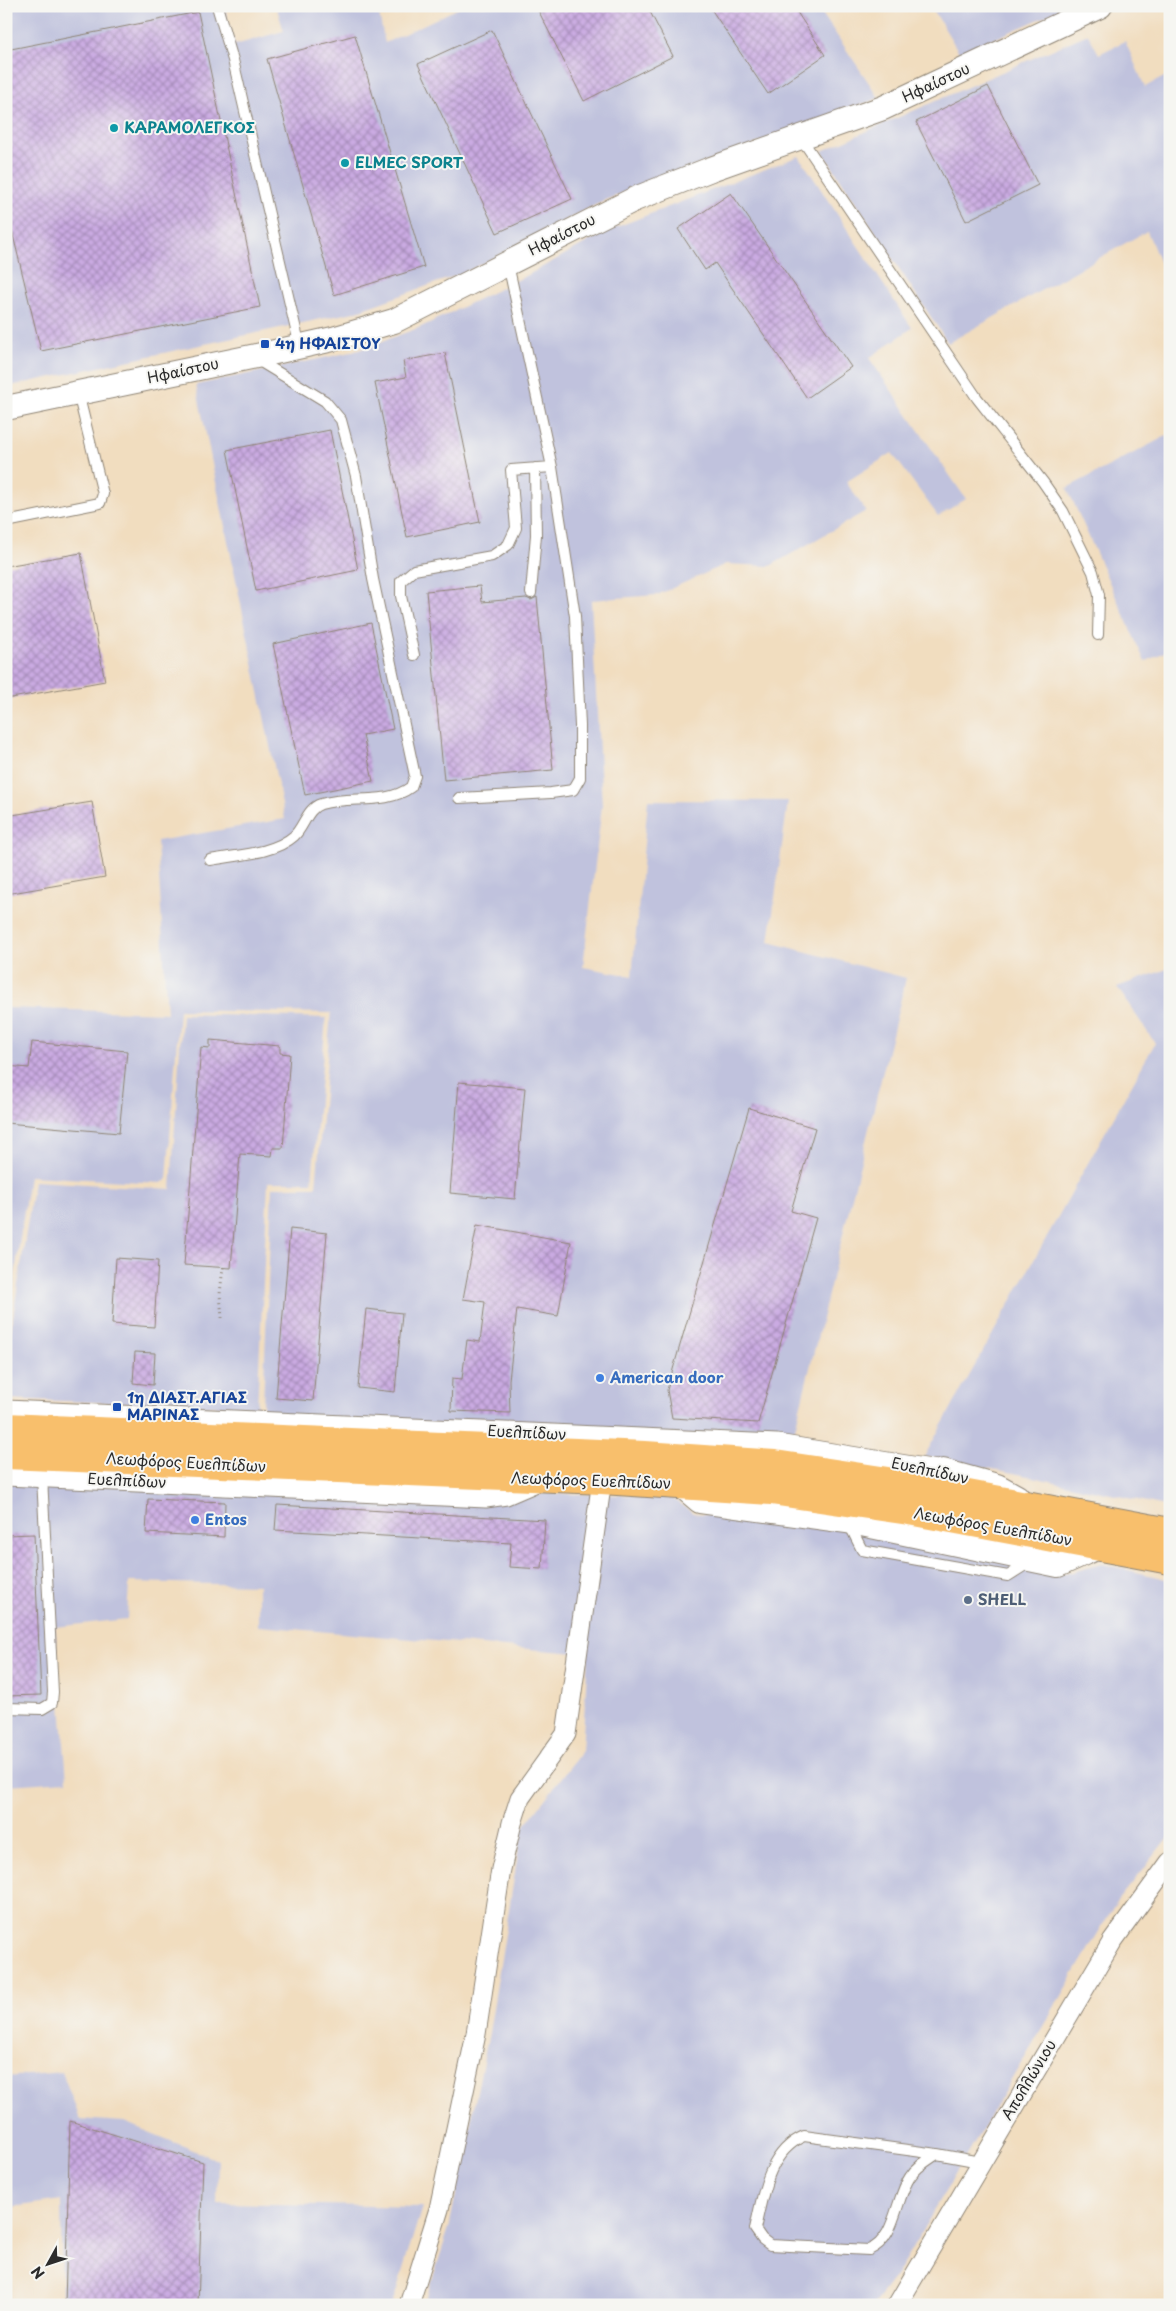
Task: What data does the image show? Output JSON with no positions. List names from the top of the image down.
{
  "streets": {
    "main road": ["Λεωφόρος Ευελπίδων"],
    "street": ["Ηφαίστου", "Ευελπίδων", "Απολλώνιου"]
  },
  "crossings": [
    ["Ευελπίδων", "Λεωφόρος Ευελπίδων"]
  ],
  "places": {
    "other": [
      "ΚΑΡΑΜΟΛΕΓΚΟΣ",
      "ELMEC SPORT",
      "American door",
      "Entos",
      "SHELL"
    ],
    "transit": ["4η ΗΦΑΙΣΤΟΥ", "1η ΔΙΑΣΤ.ΑΓΙΑΣ ΜΑΡΙΝΑΣ"]
  },
  "north": "bottom left"
}
